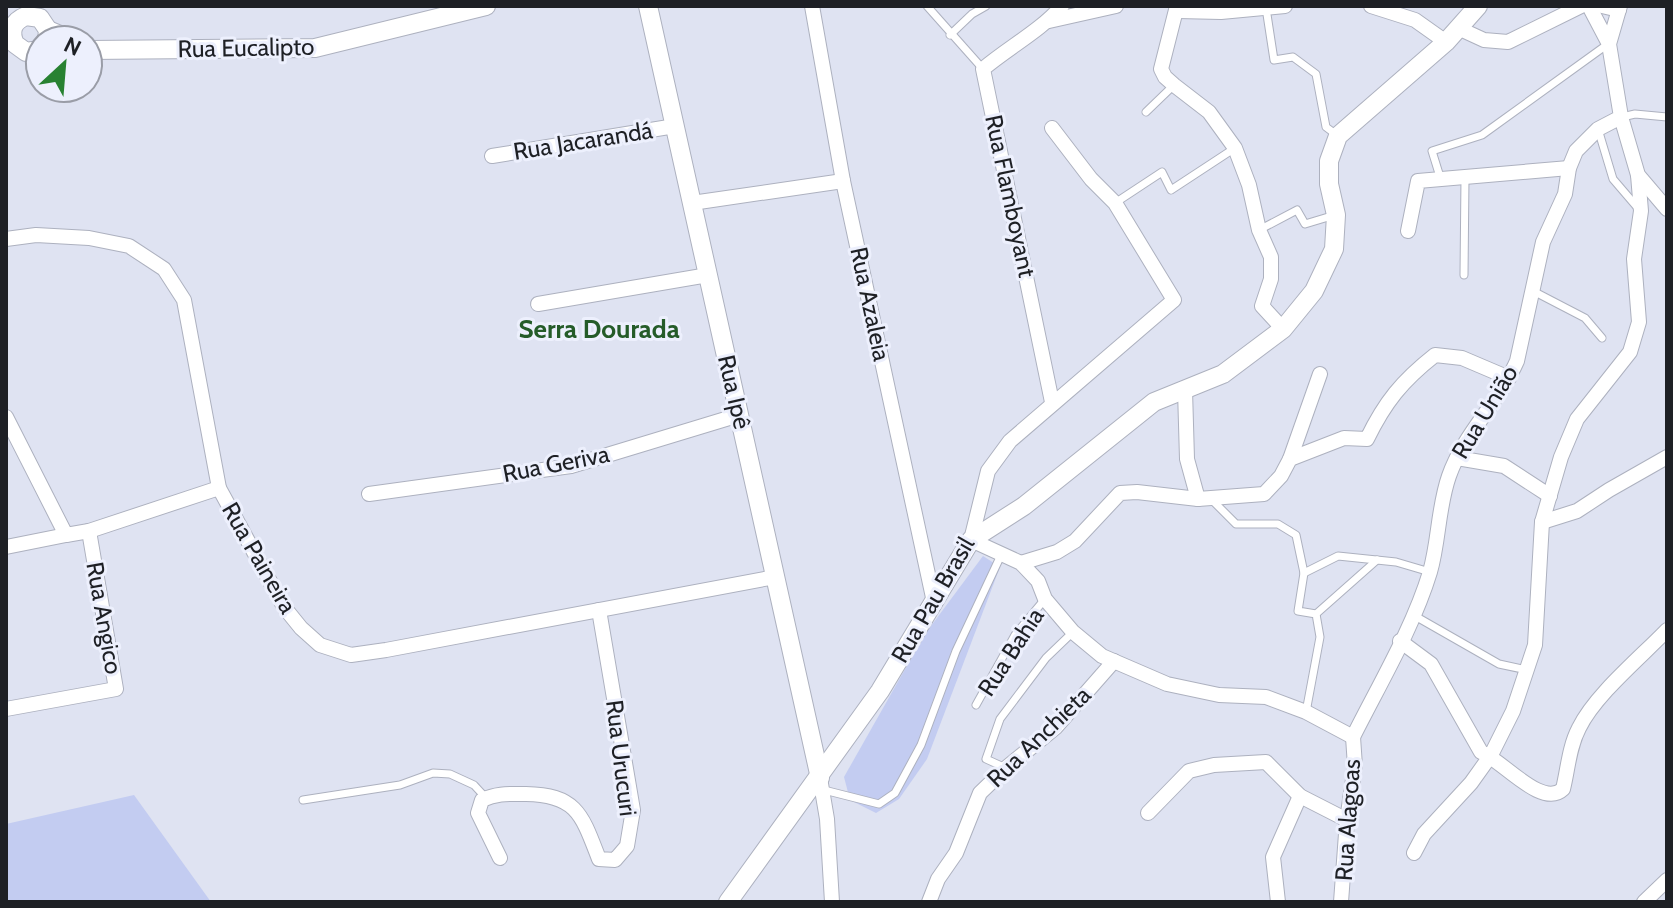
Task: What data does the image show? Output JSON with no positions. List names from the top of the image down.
{
  "streets": {
    "street": [
      "Rua Eucalipto",
      "Rua Jacarandá",
      "Rua Flamboyant",
      "Rua Azaleia",
      "Rua Ipê",
      "Rua União",
      "Rua Geriva",
      "Rua Paineira",
      "Rua Pau Brasil",
      "Rua Angico",
      "Rua Anchieta",
      "Rua Urucuri",
      "Rua Alagoas"
    ],
    "lane": ["Rua Bahia"]
  },
  "crossings": [
    ["Rua Jacarandá", "Rua Ipê"],
    ["Rua Flamboyant", "Rua Pau Brasil"],
    ["Rua Azaleia", "Rua Pau Brasil"],
    ["Rua Ipê", "Rua Geriva"],
    ["Rua Ipê", "Rua Paineira"],
    ["Rua Ipê", "Rua Pau Brasil"],
    ["Rua União", "Rua Alagoas"],
    ["Rua Paineira", "Rua Urucuri"]
  ],
  "districts": ["Serra Dourada"],
  "north": "top right"
}
